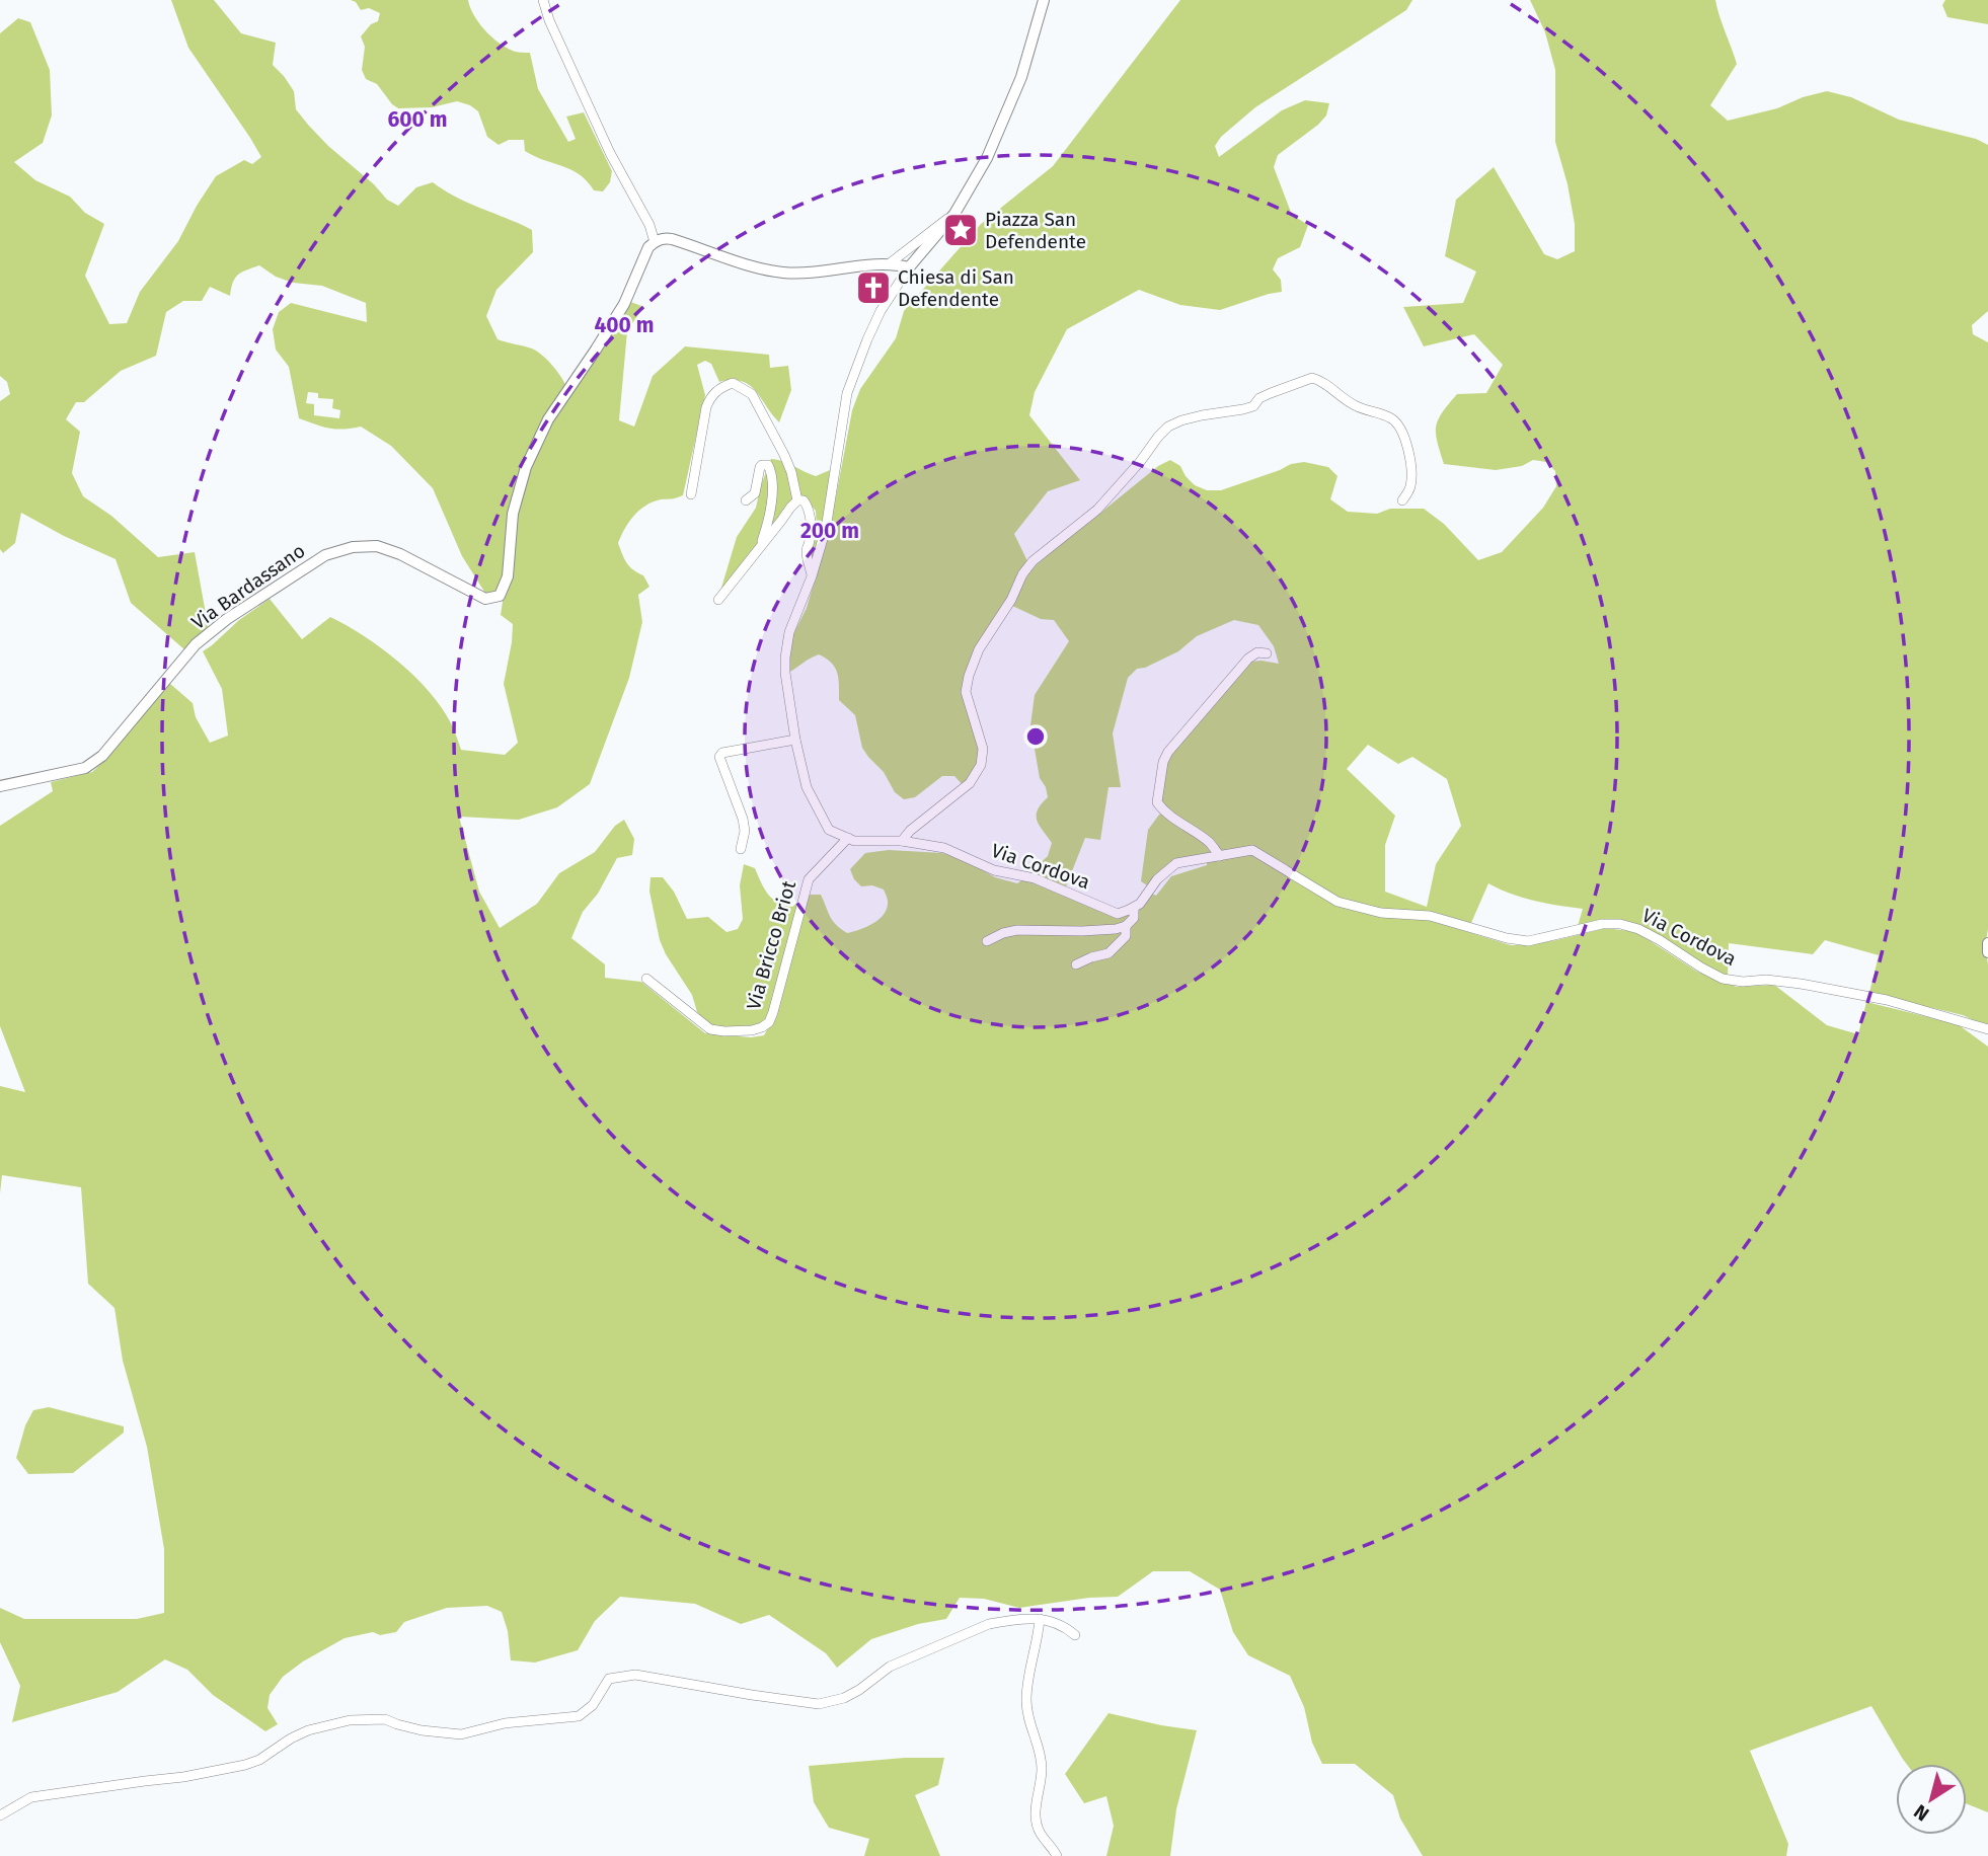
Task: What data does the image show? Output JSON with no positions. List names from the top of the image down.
{
  "streets": {
    "street": ["Via Bardassano", "Via Cordova", "Via Bricco Briot"]
  },
  "crossings": [
    ["Via Cordova", "Via Bricco Briot"]
  ],
  "places": {
    "place": ["Piazza San Defendente"],
    "church": ["Chiesa di San Defendente"]
  },
  "north": "bottom left",
  "rings": ["600 m", "400 m", "200 m"]
}
